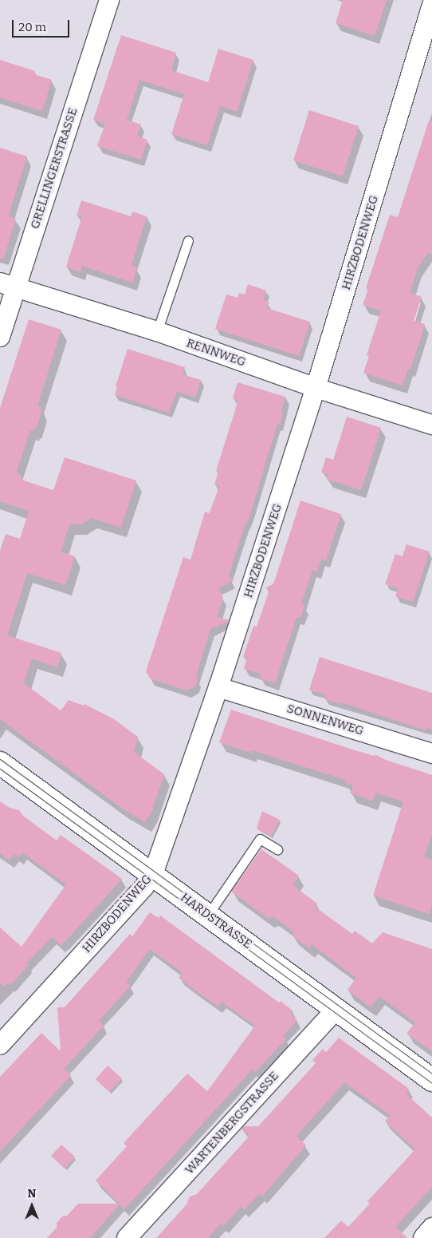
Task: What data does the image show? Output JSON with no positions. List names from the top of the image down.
{
  "streets": {
    "street": [
      "GRELLINGERSTRASSE",
      "HIRZBODENWEG",
      "RENNWEG",
      "SONNENWEG",
      "HARDSTRASSE",
      "WARTENBERGSTRASSE"
    ]
  },
  "crossings": [
    ["GRELLINGERSTRASSE", "RENNWEG"],
    ["HIRZBODENWEG", "RENNWEG"],
    ["HIRZBODENWEG", "SONNENWEG"],
    ["HIRZBODENWEG", "HARDSTRASSE"],
    ["HARDSTRASSE", "WARTENBERGSTRASSE"]
  ],
  "scale_bar": "20 m",
  "north": "top"
}
